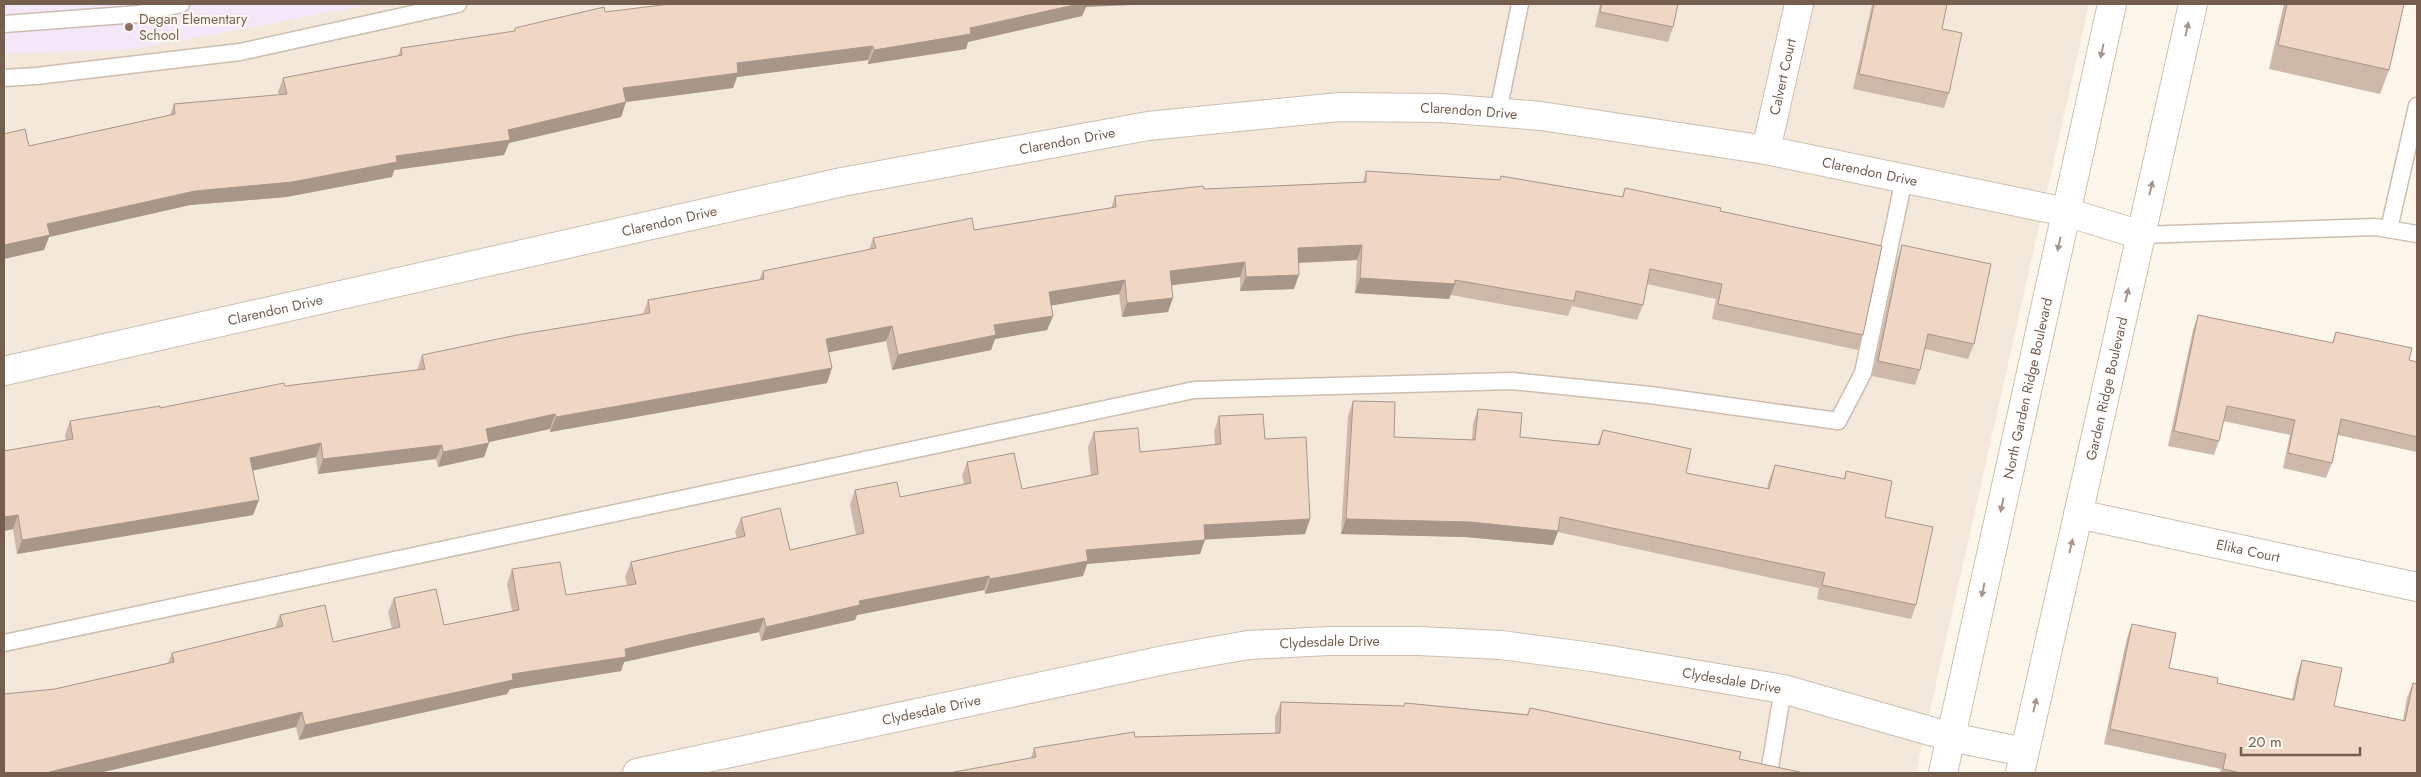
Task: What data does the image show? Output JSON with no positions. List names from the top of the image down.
{
  "streets": {
    "street": [
      "Calvert Court",
      "Clarendon Drive",
      "North Garden Ridge Boulevard",
      "Garden Ridge Boulevard",
      "Elika Court",
      "Clydesdale Drive"
    ]
  },
  "crossings": [
    ["Calvert Court", "Clarendon Drive"],
    ["Clarendon Drive", "North Garden Ridge Boulevard"],
    ["Clarendon Drive", "Garden Ridge Boulevard"],
    ["North Garden Ridge Boulevard", "Clydesdale Drive"],
    ["Garden Ridge Boulevard", "Elika Court"],
    ["Garden Ridge Boulevard", "Clydesdale Drive"]
  ],
  "one_way": ["North Garden Ridge Boulevard", "Garden Ridge Boulevard"],
  "places": ["Degan Elementary School"],
  "scale_bar": "20 m"
}
